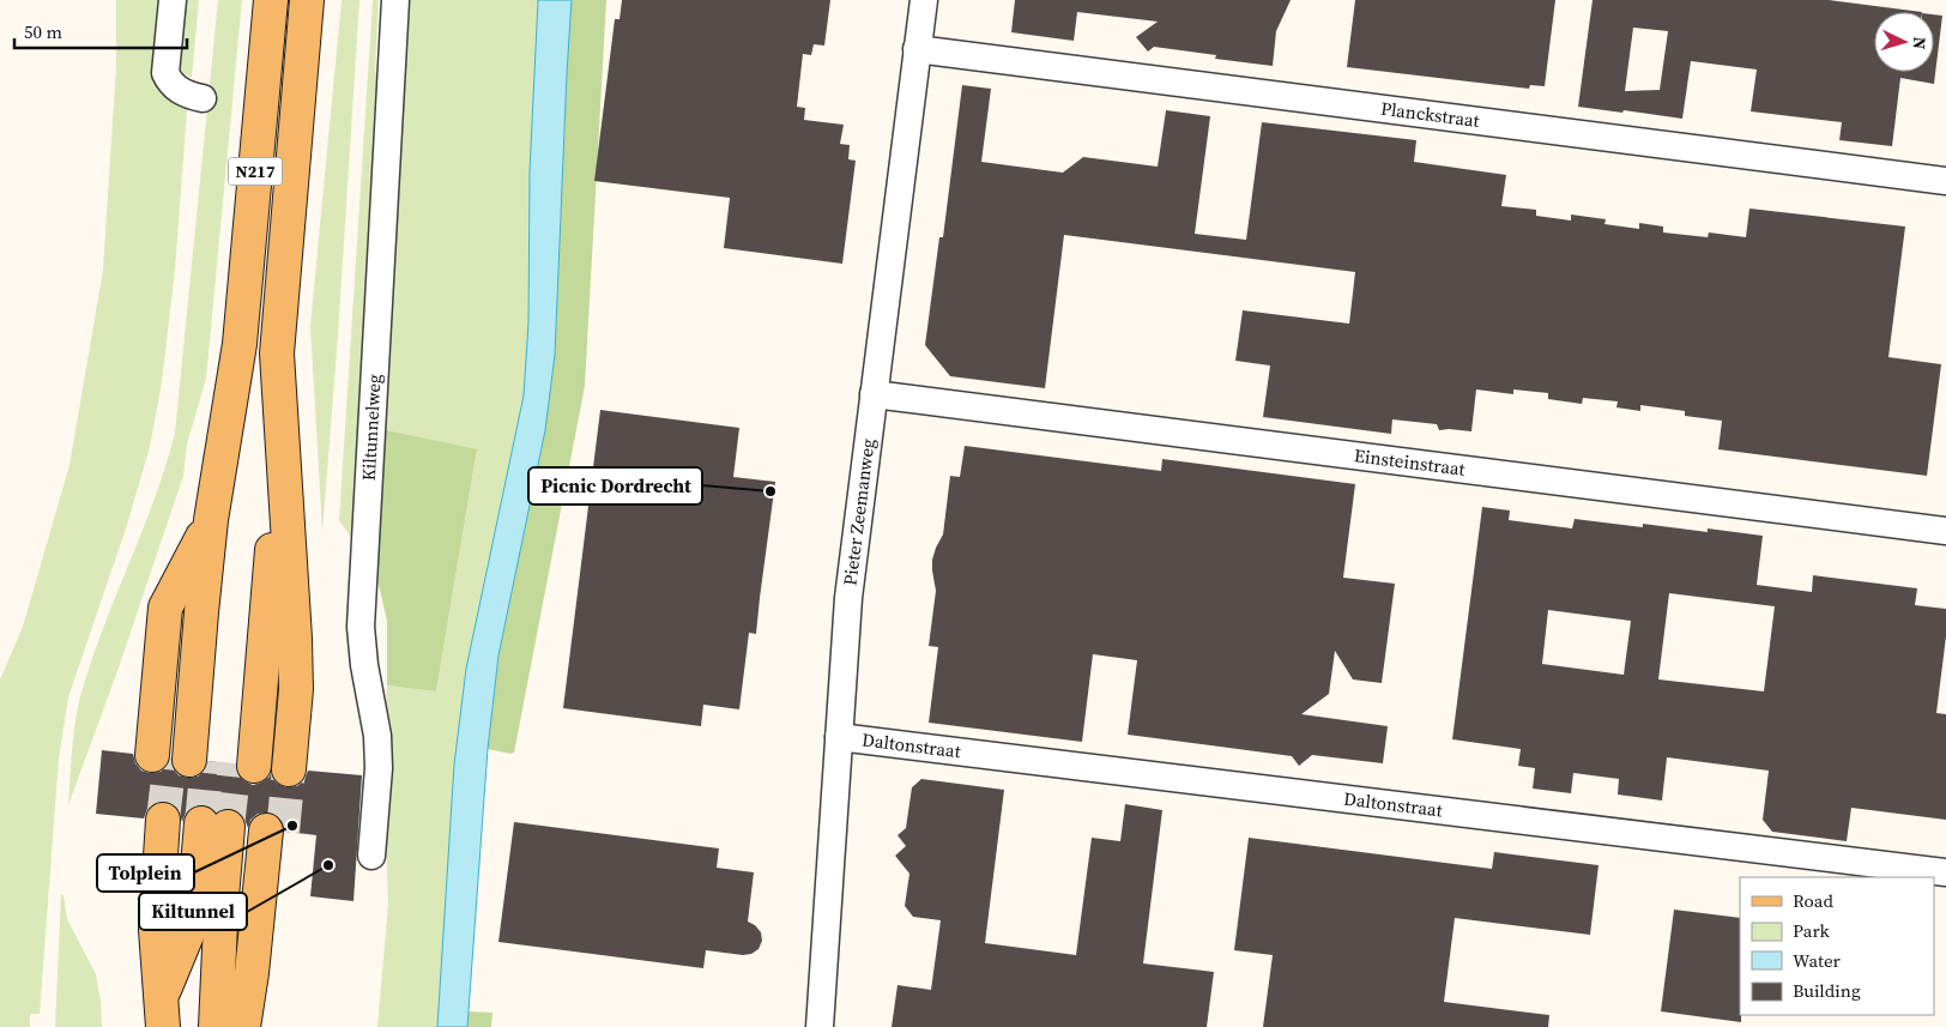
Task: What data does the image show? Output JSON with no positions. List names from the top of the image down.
{
  "streets": {
    "main road": ["N217"],
    "street": [
      "Planckstraat",
      "Kiltunnelweg",
      "Einsteinstraat",
      "Pieter Zeemanweg",
      "Daltonstraat"
    ]
  },
  "crossings": [
    ["Planckstraat", "Pieter Zeemanweg"],
    ["Einsteinstraat", "Pieter Zeemanweg"],
    ["Pieter Zeemanweg", "Daltonstraat"]
  ],
  "places": ["Picnic Dordrecht", "Tolplein", "Kiltunnel"],
  "legend": [
    "Road",
    "Park",
    "Water",
    "Building"
  ],
  "scale_bar": "50 m",
  "north": "right"
}
